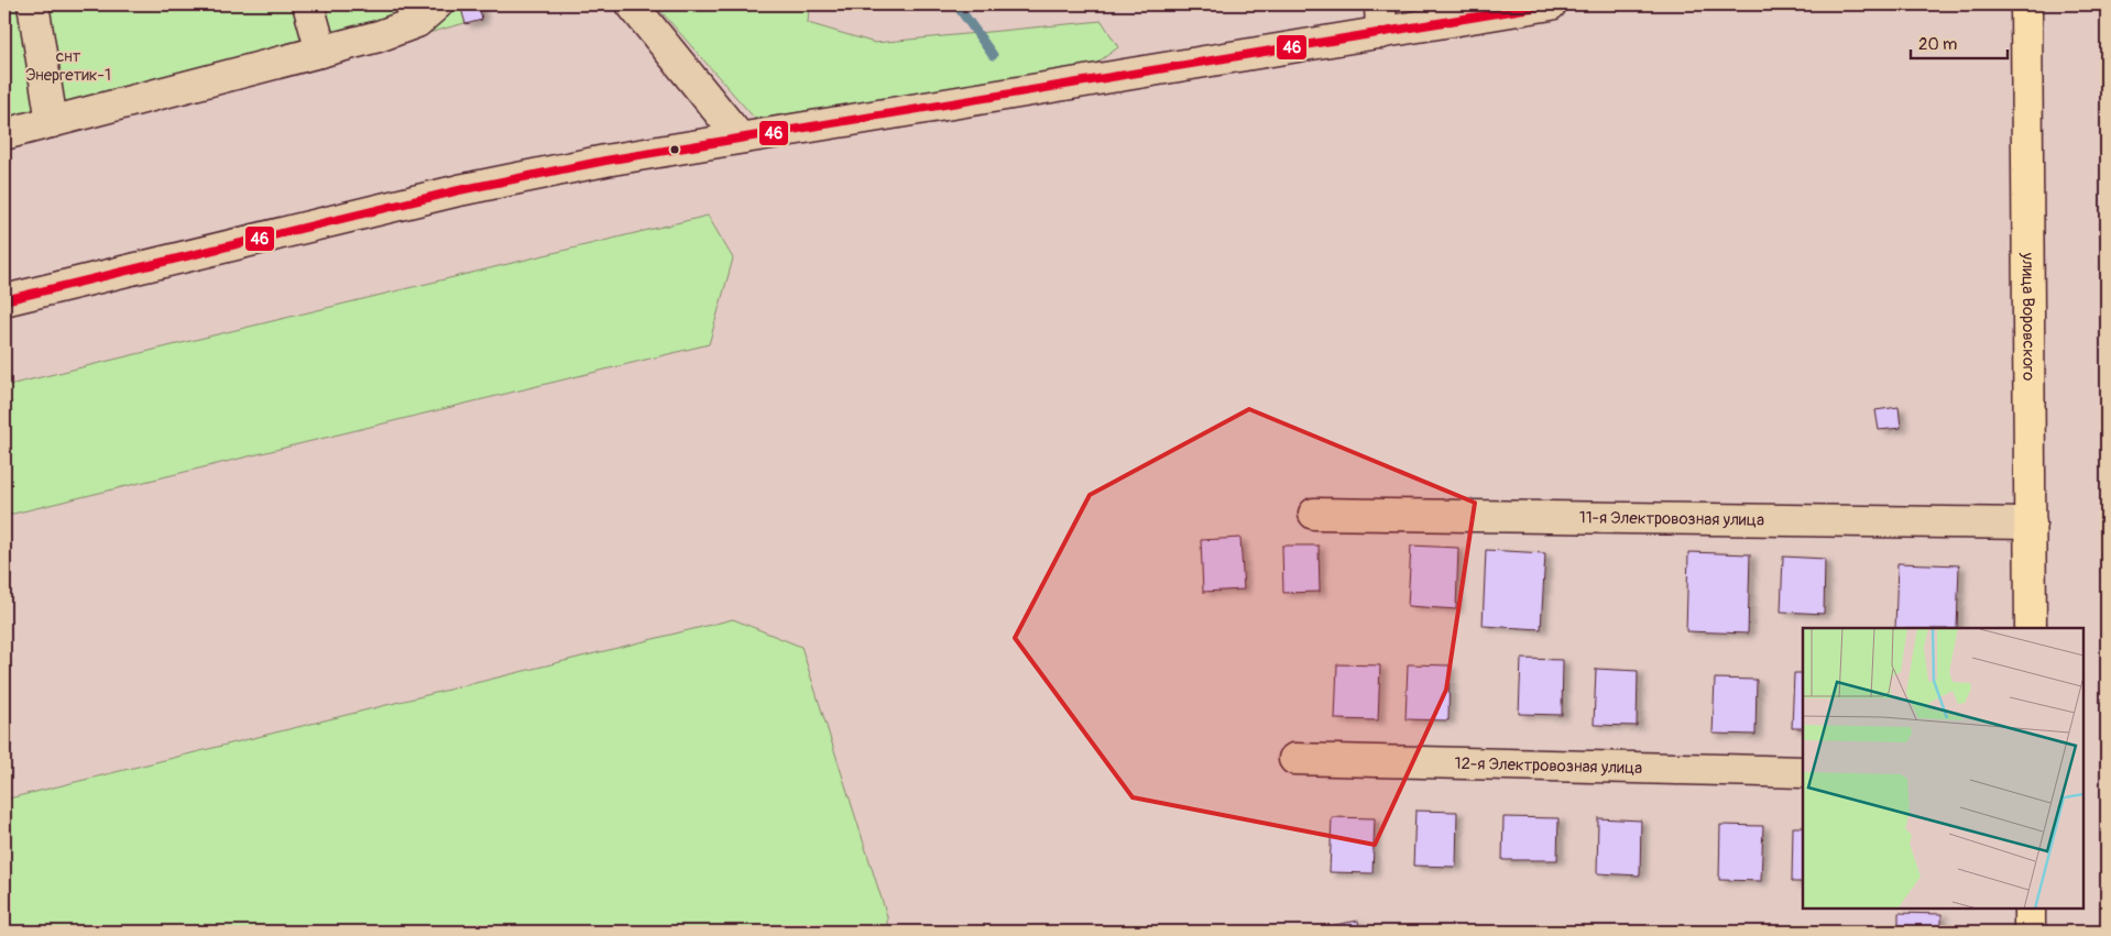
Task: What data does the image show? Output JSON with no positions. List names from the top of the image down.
{
  "streets": {
    "main road": ["улица Воровского"],
    "street": ["11-я Электровозная улица", "12-я Электровозная улица"]
  },
  "crossings": [
    ["улица Воровского", "11-я Электровозная улица"]
  ],
  "parks": ["снт Энергетик-1"],
  "lines": ["transit line 46"],
  "scale_bar": "20 m"
}
